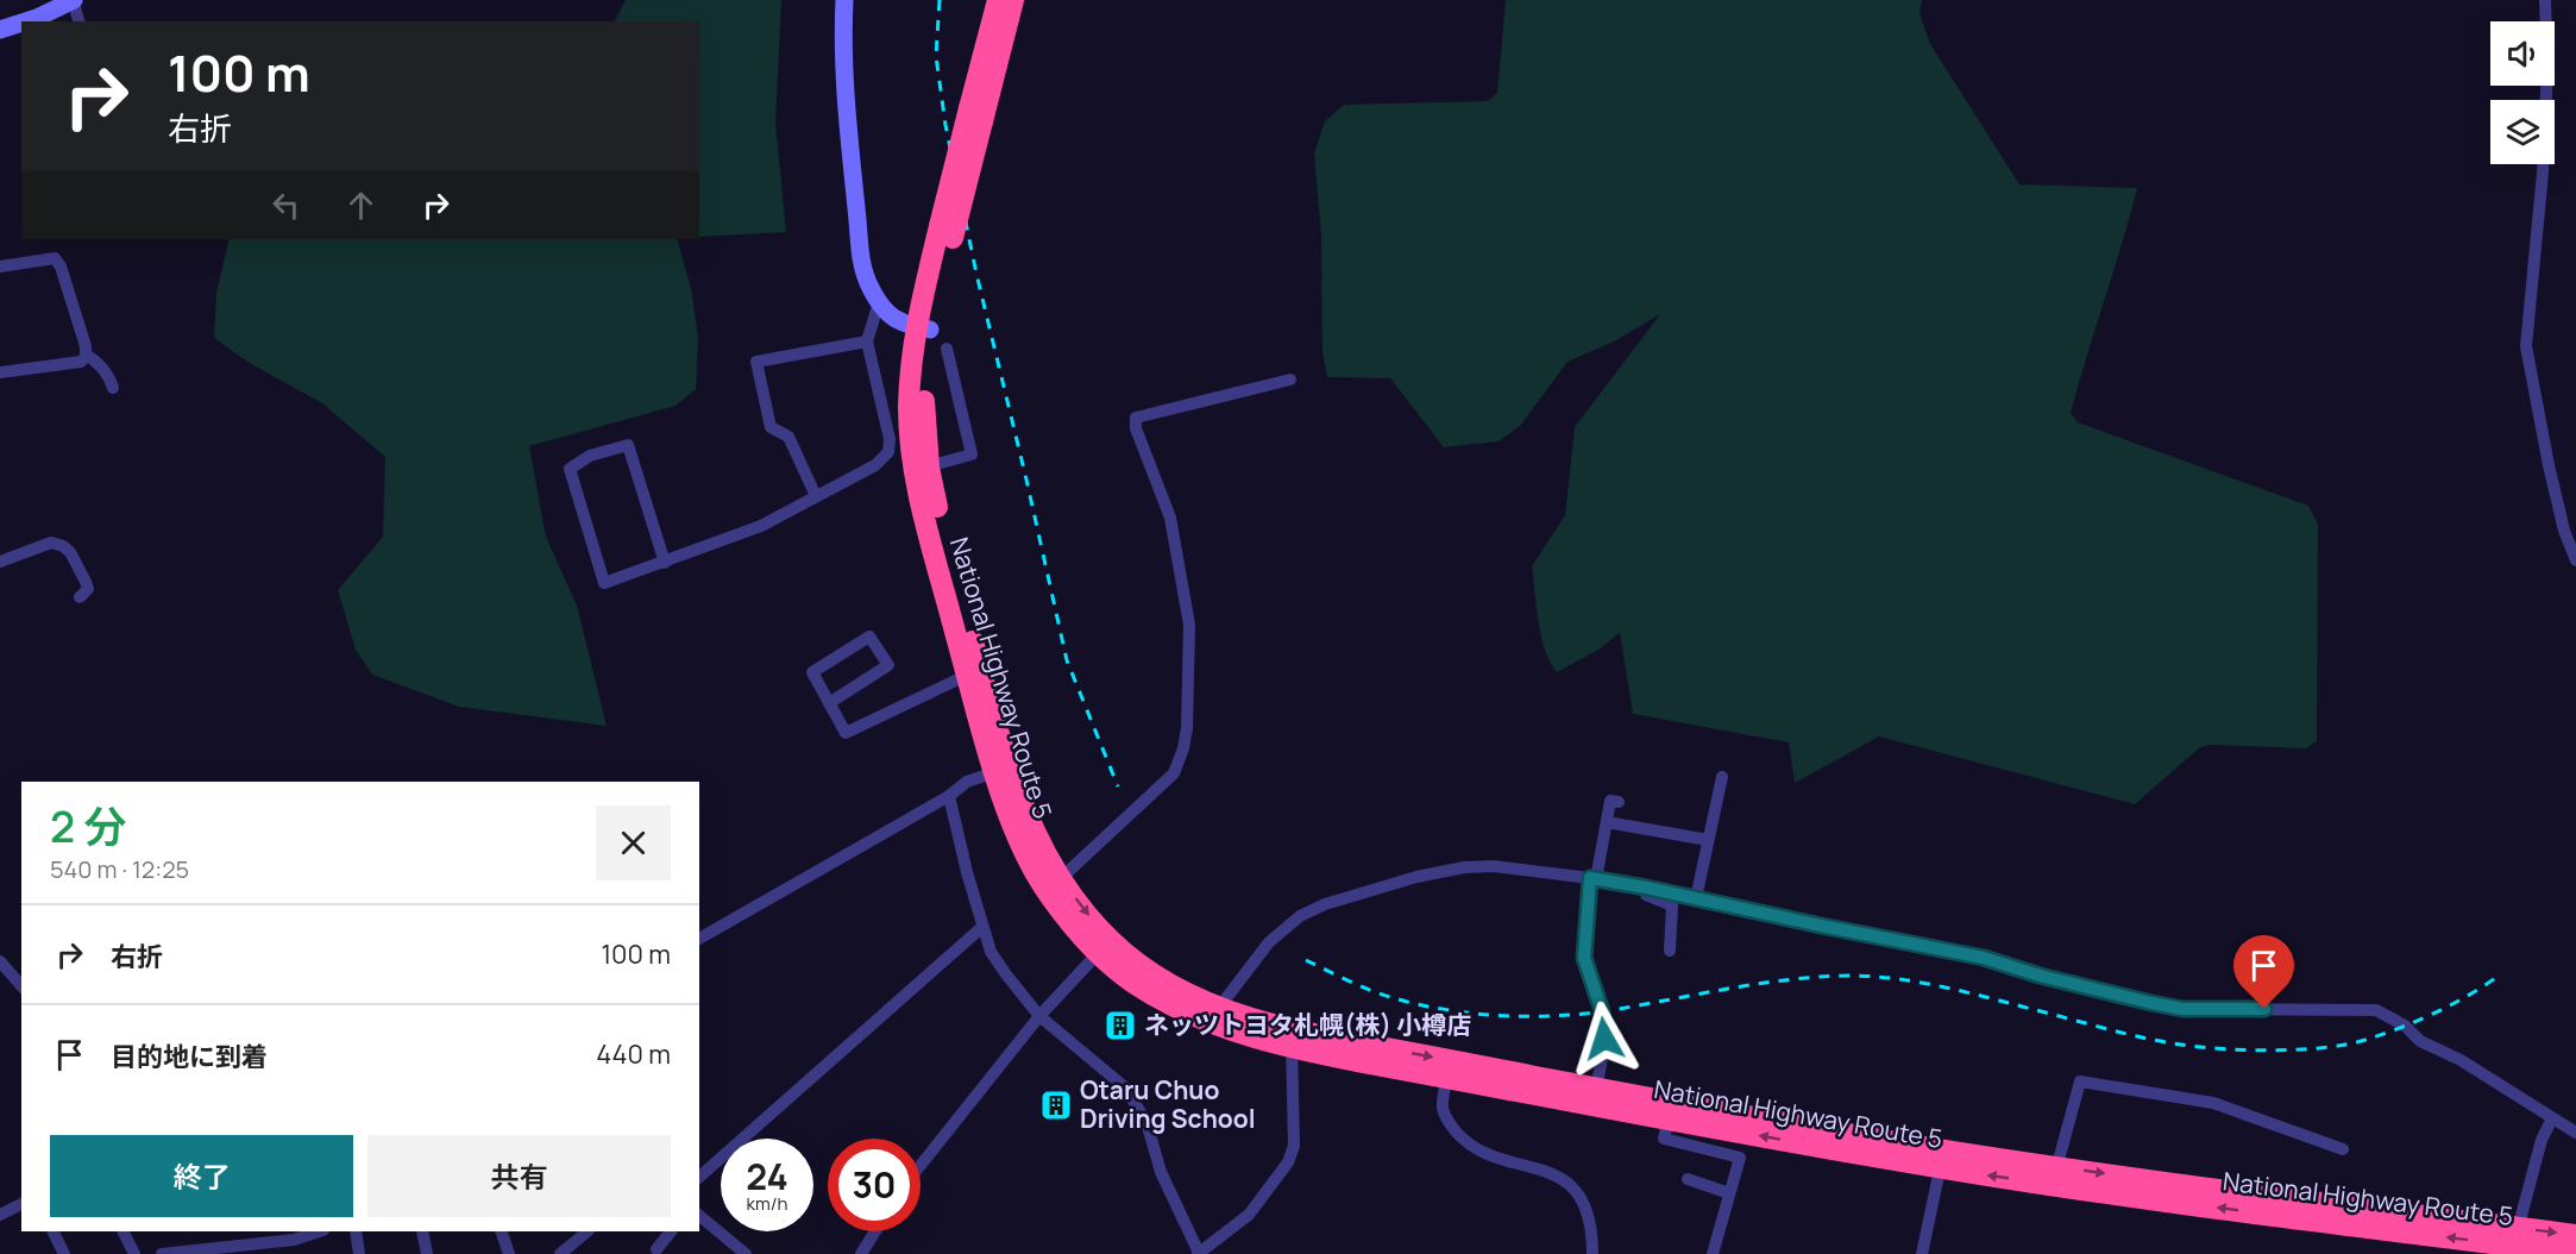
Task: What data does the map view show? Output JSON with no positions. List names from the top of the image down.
{
  "streets": {
    "highway": ["National Highway Route 5"]
  },
  "places": {
    "building": ["ネッツトヨタ札幌(株) 小樽店", "Otaru Chuo Driving School"]
  },
  "page": {
    "turn": ["100 m", "右折"],
    "heading": ["2 分", "540 m · 12:25"],
    "list": [
      {
        "name": "右折",
        "value": "100 m"
      },
      {
        "name": "目的地に到着",
        "value": "440 m"
      }
    ],
    "buttons": ["終了", "共有"],
    "speed": "24 km/h",
    "limit": "30"
  }
}
